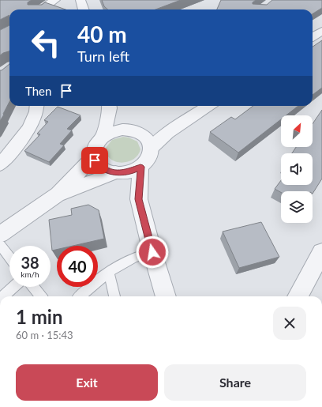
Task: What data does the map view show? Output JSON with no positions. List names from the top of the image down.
{
  "north": "top right",
  "page": {
    "turn": ["40 m", "Turn left"],
    "then": "Then",
    "speed": "38 km/h",
    "limit": "40",
    "heading": ["1 min", "60 m · 15:43"],
    "buttons": ["Exit", "Share"]
  }
}
